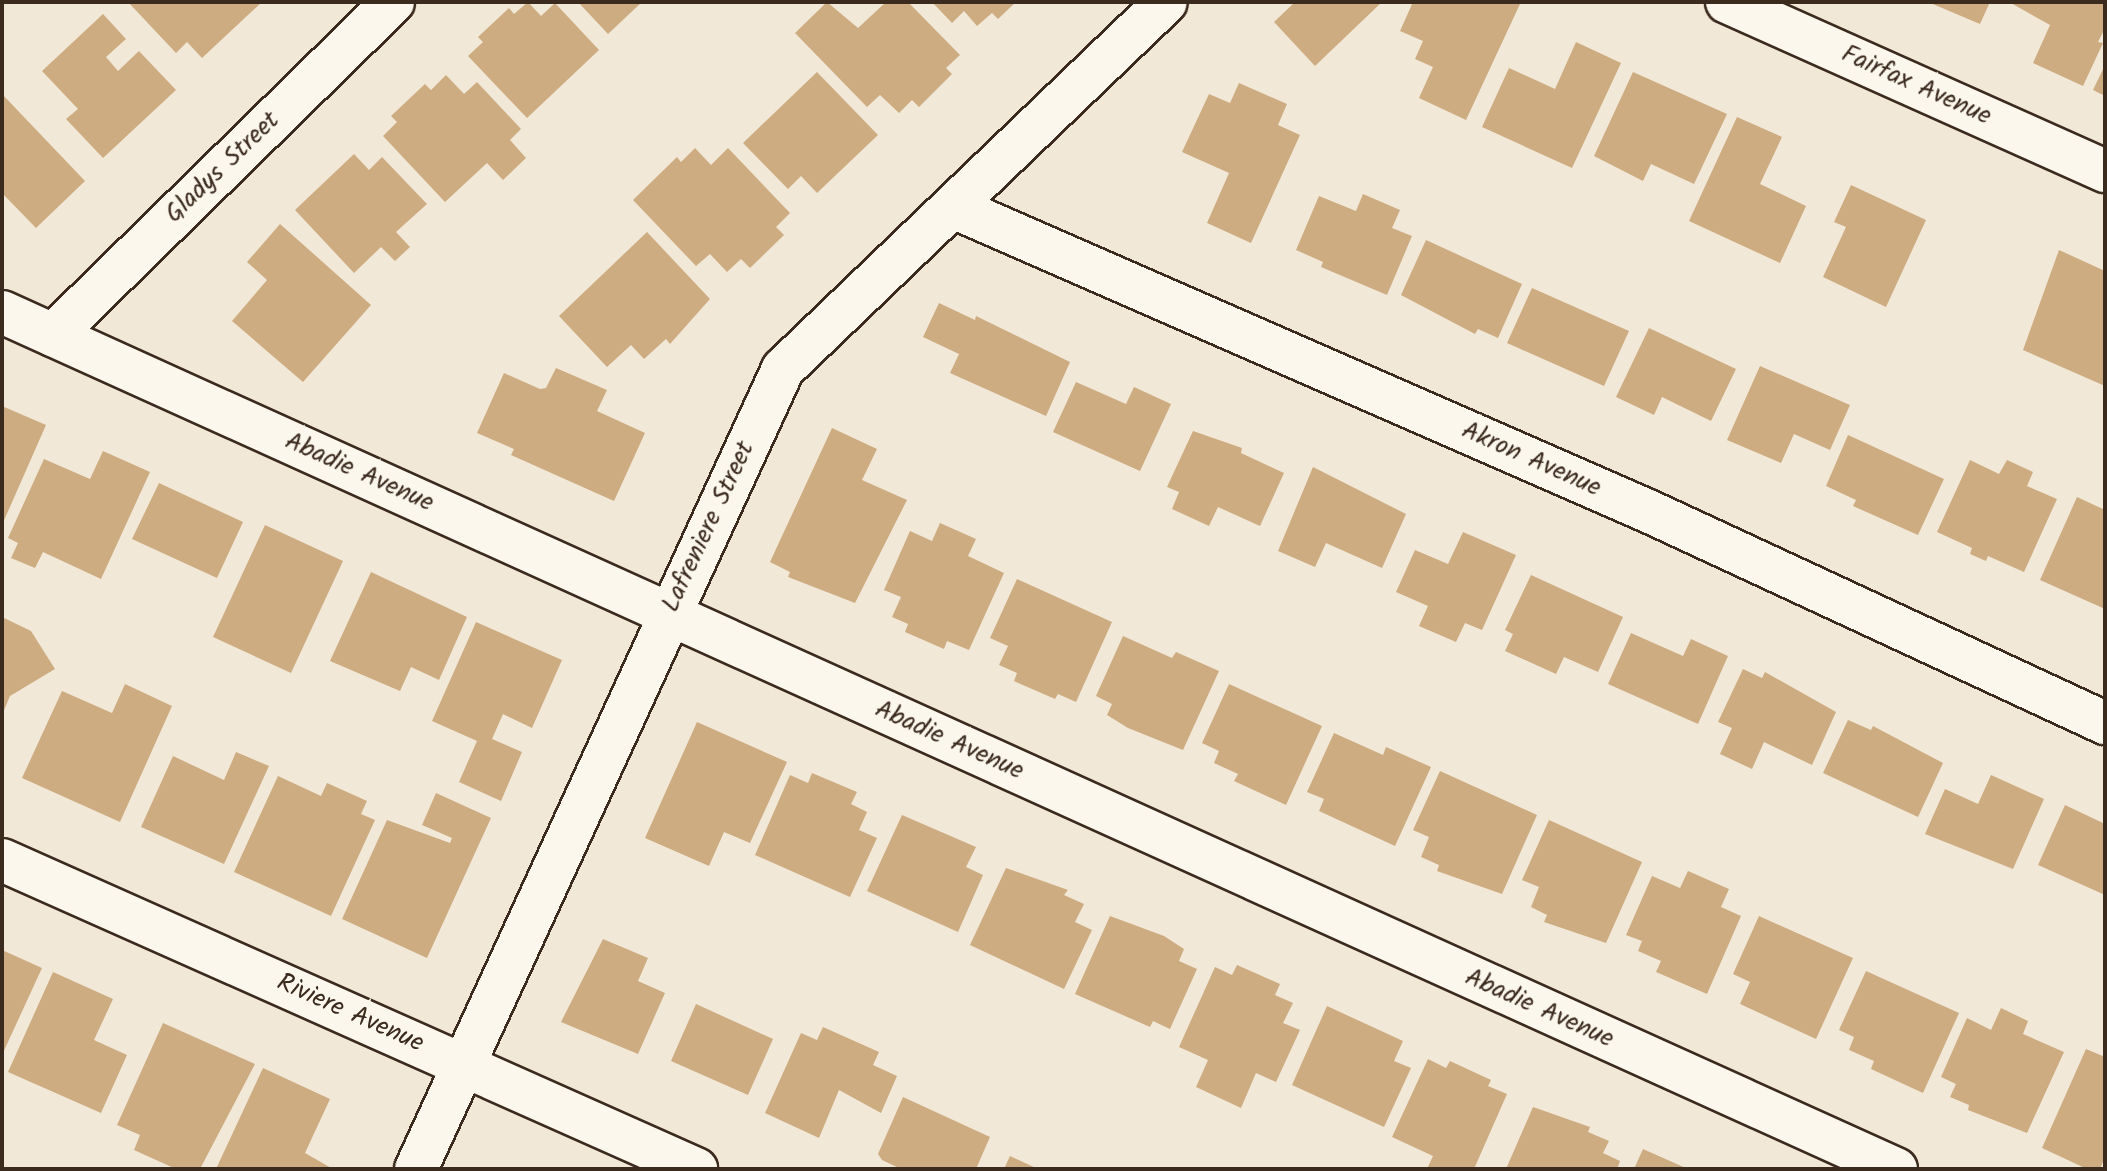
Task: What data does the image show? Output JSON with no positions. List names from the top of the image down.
{
  "streets": {
    "street": [
      "Fairfax Avenue",
      "Gladys Street",
      "Akron Avenue",
      "Abadie Avenue",
      "Lafreniere Street",
      "Riviere Avenue"
    ]
  },
  "crossings": [
    ["Gladys Street", "Abadie Avenue"],
    ["Akron Avenue", "Lafreniere Street"],
    ["Abadie Avenue", "Lafreniere Street"],
    ["Lafreniere Street", "Riviere Avenue"]
  ]
}
